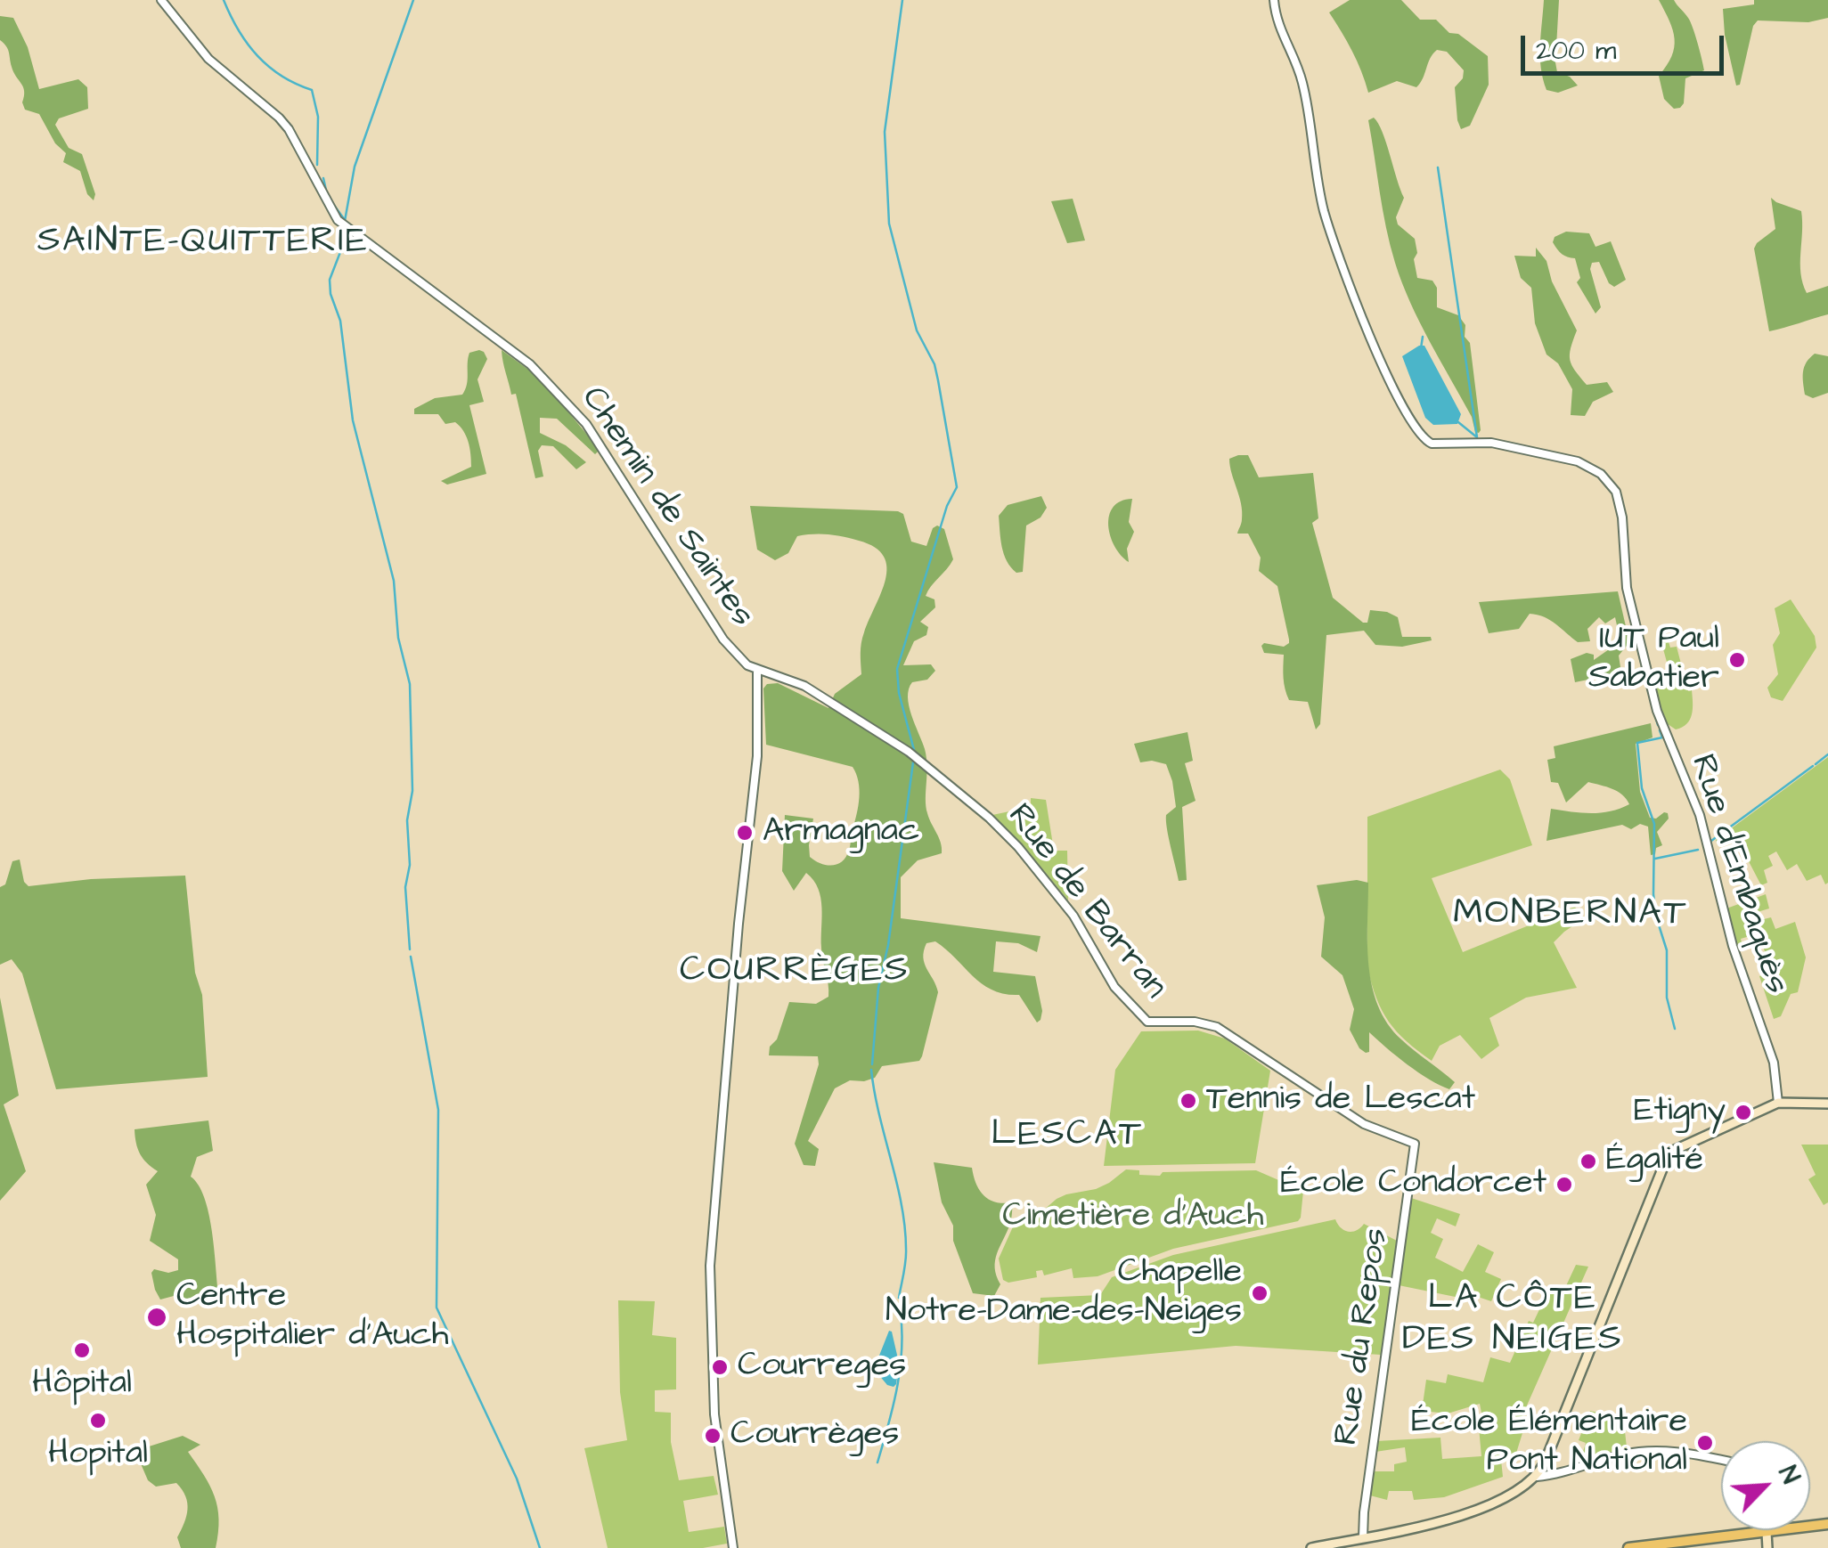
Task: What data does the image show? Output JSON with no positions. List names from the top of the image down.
{
  "streets": {
    "street": [
      "Chemin de Saintes",
      "Rue d'Embaquès",
      "Rue de Barran",
      "Rue du Repos"
    ]
  },
  "crossings": [
    ["Chemin de Saintes", "Rue de Barran"],
    ["Rue de Barran", "Rue du Repos"]
  ],
  "districts": [
    "SAINTE-QUITTERIE",
    "MONBERNAT",
    "COURRÈGES",
    "LESCAT",
    "LA CÔTE DES NEIGES"
  ],
  "parks": ["Cimetière d'Auch"],
  "places": [
    "IUT Paul Sabatier",
    "Armagnac",
    "Tennis de Lescat",
    "Etigny",
    "Égalité",
    "École Condorcet",
    "Chapelle Notre-Dame-des-Neiges",
    "Centre Hospitalier d'Auch",
    "Hôpital",
    "Courreges",
    "Hopital",
    "Courrèges",
    "École Élémentaire Pont National"
  ],
  "scale_bar": "200 m",
  "north": "top right"
}
